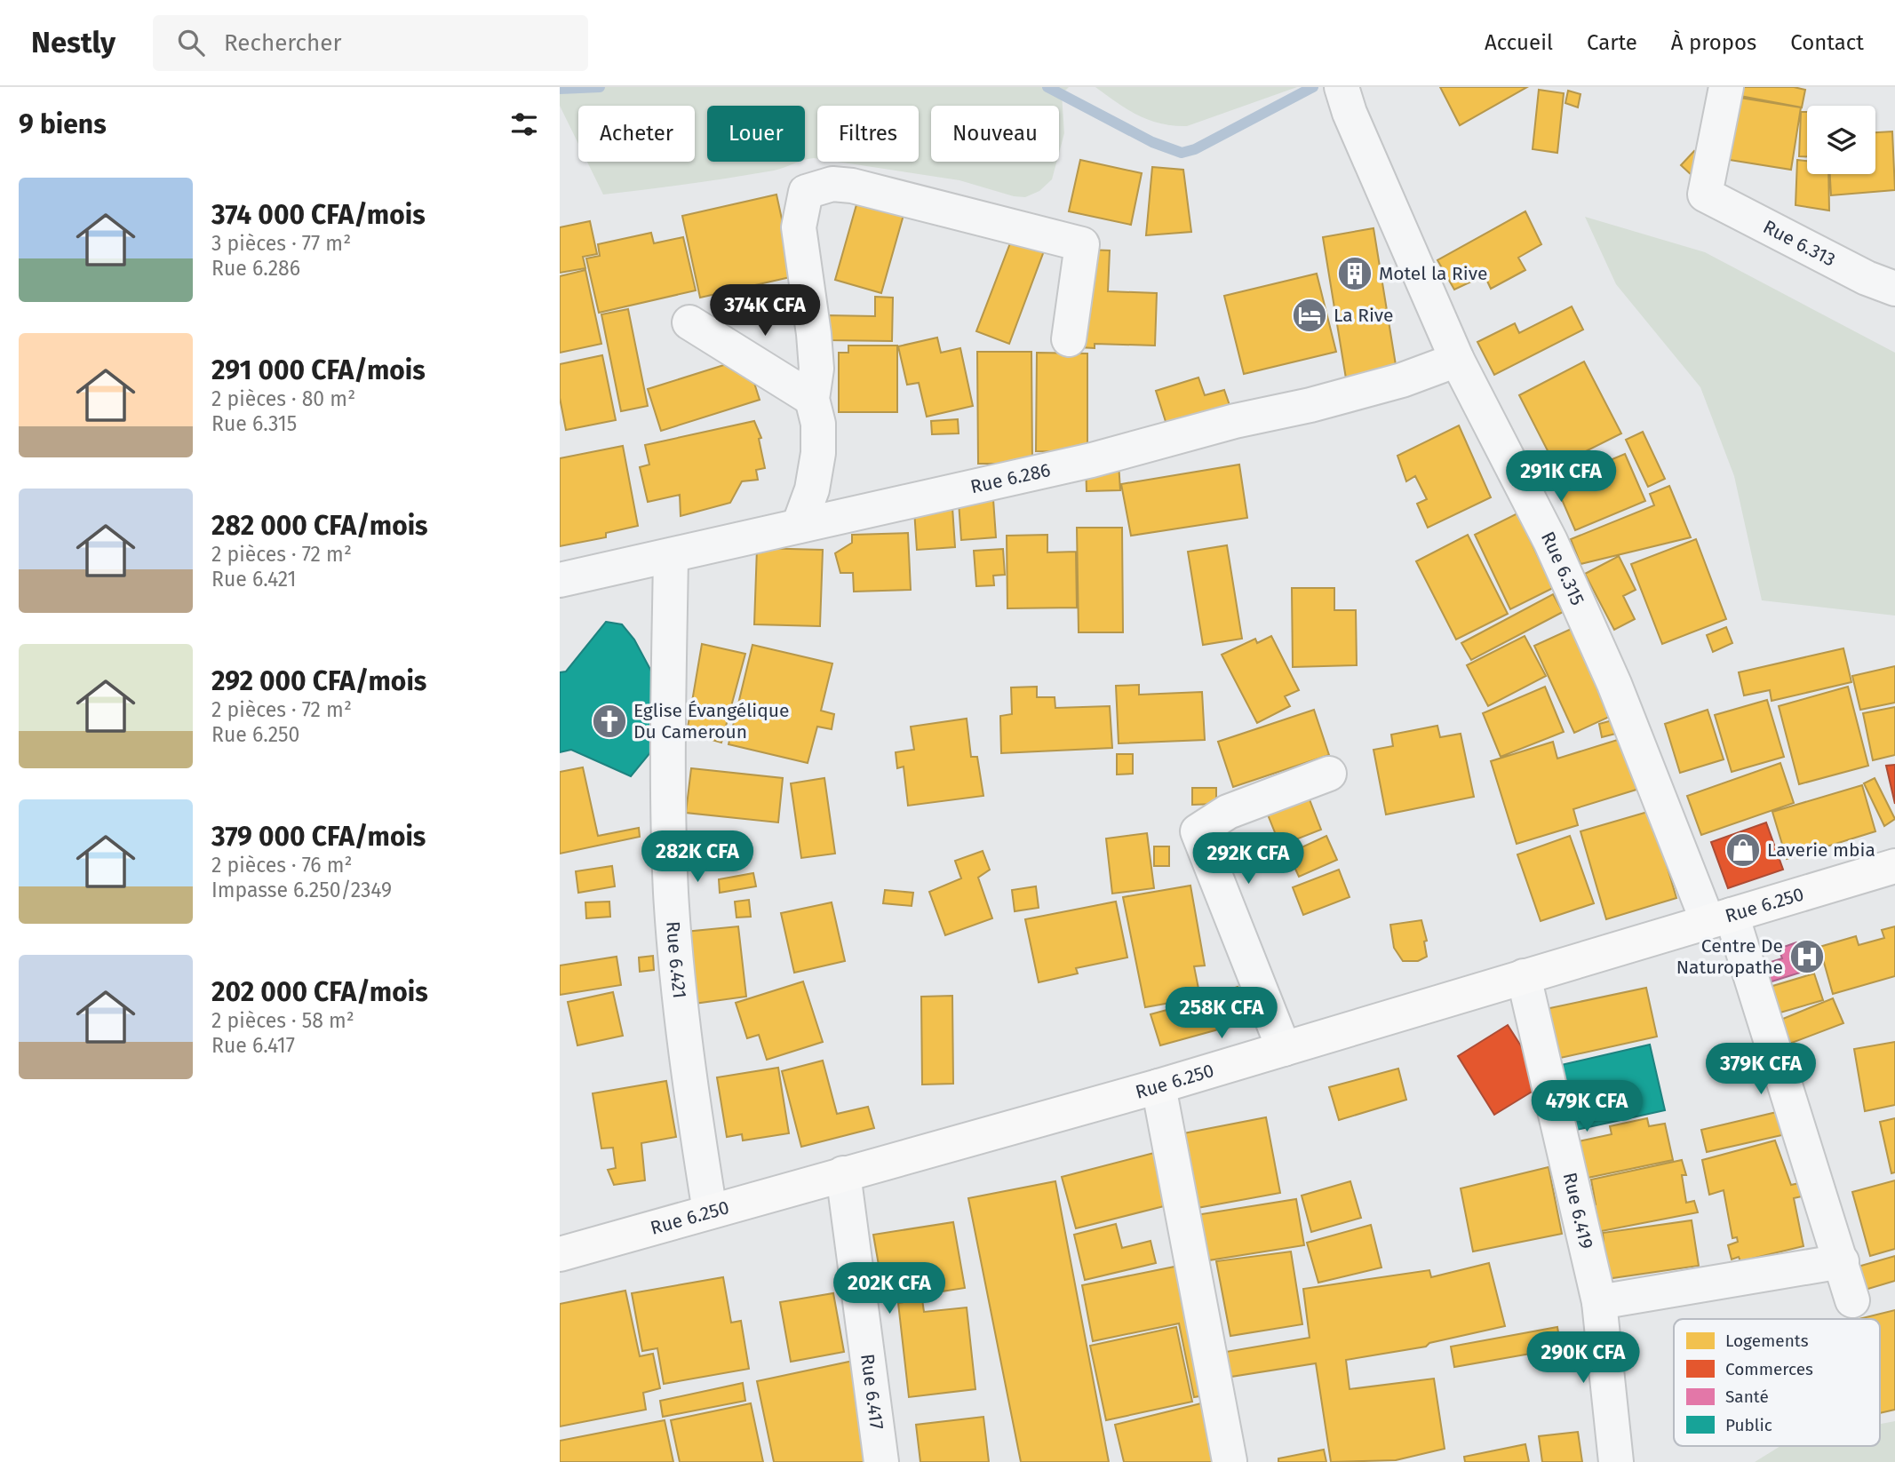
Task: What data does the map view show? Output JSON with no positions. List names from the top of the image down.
{
  "streets": {
    "main road": ["Rue 6.250"],
    "street": [
      "Rue 6.313",
      "Rue 6.286",
      "Rue 6.315",
      "Rue 6.421",
      "Rue 6.419",
      "Rue 6.417"
    ]
  },
  "crossings": [
    ["Rue 6.286", "Rue 6.315"],
    ["Rue 6.286", "Rue 6.421"],
    ["Rue 6.315", "Rue 6.250"],
    ["Rue 6.250", "Rue 6.421"],
    ["Rue 6.250", "Rue 6.419"],
    ["Rue 6.250", "Rue 6.417"]
  ],
  "places": {
    "building": ["Motel la Rive"],
    "hotel": ["La Rive"],
    "church": ["Eglise Évangélique Du Cameroun"],
    "shop": ["Laverie mbia"],
    "hospital": ["Centre De Naturopathe"]
  },
  "legend": [
    "Logements",
    "Commerces",
    "Santé",
    "Public"
  ],
  "page": {
    "header": "Nestly",
    "search": "Rechercher",
    "nav": [
      "Accueil",
      "Carte",
      "À propos",
      "Contact"
    ],
    "heading": "9 biens",
    "chip": [
      "Acheter",
      "Louer",
      "Filtres",
      "Nouveau"
    ],
    "list": [
      {
        "name": "374 000 CFA/mois",
        "note": "3 pièces · 77 m² · Rue 6.286"
      },
      {
        "name": "291 000 CFA/mois",
        "note": "2 pièces · 80 m² · Rue 6.315"
      },
      {
        "name": "282 000 CFA/mois",
        "note": "2 pièces · 72 m² · Rue 6.421"
      },
      {
        "name": "292 000 CFA/mois",
        "note": "2 pièces · 72 m² · Rue 6.250"
      },
      {
        "name": "379 000 CFA/mois",
        "note": "2 pièces · 76 m² · Impasse 6.250/2349"
      },
      {
        "name": "202 000 CFA/mois",
        "note": "2 pièces · 58 m² · Rue 6.417"
      }
    ],
    "price": [
      "374K CFA",
      "291K CFA",
      "282K CFA",
      "292K CFA",
      "258K CFA",
      "379K CFA",
      "479K CFA",
      "202K CFA",
      "290K CFA"
    ]
  }
}
